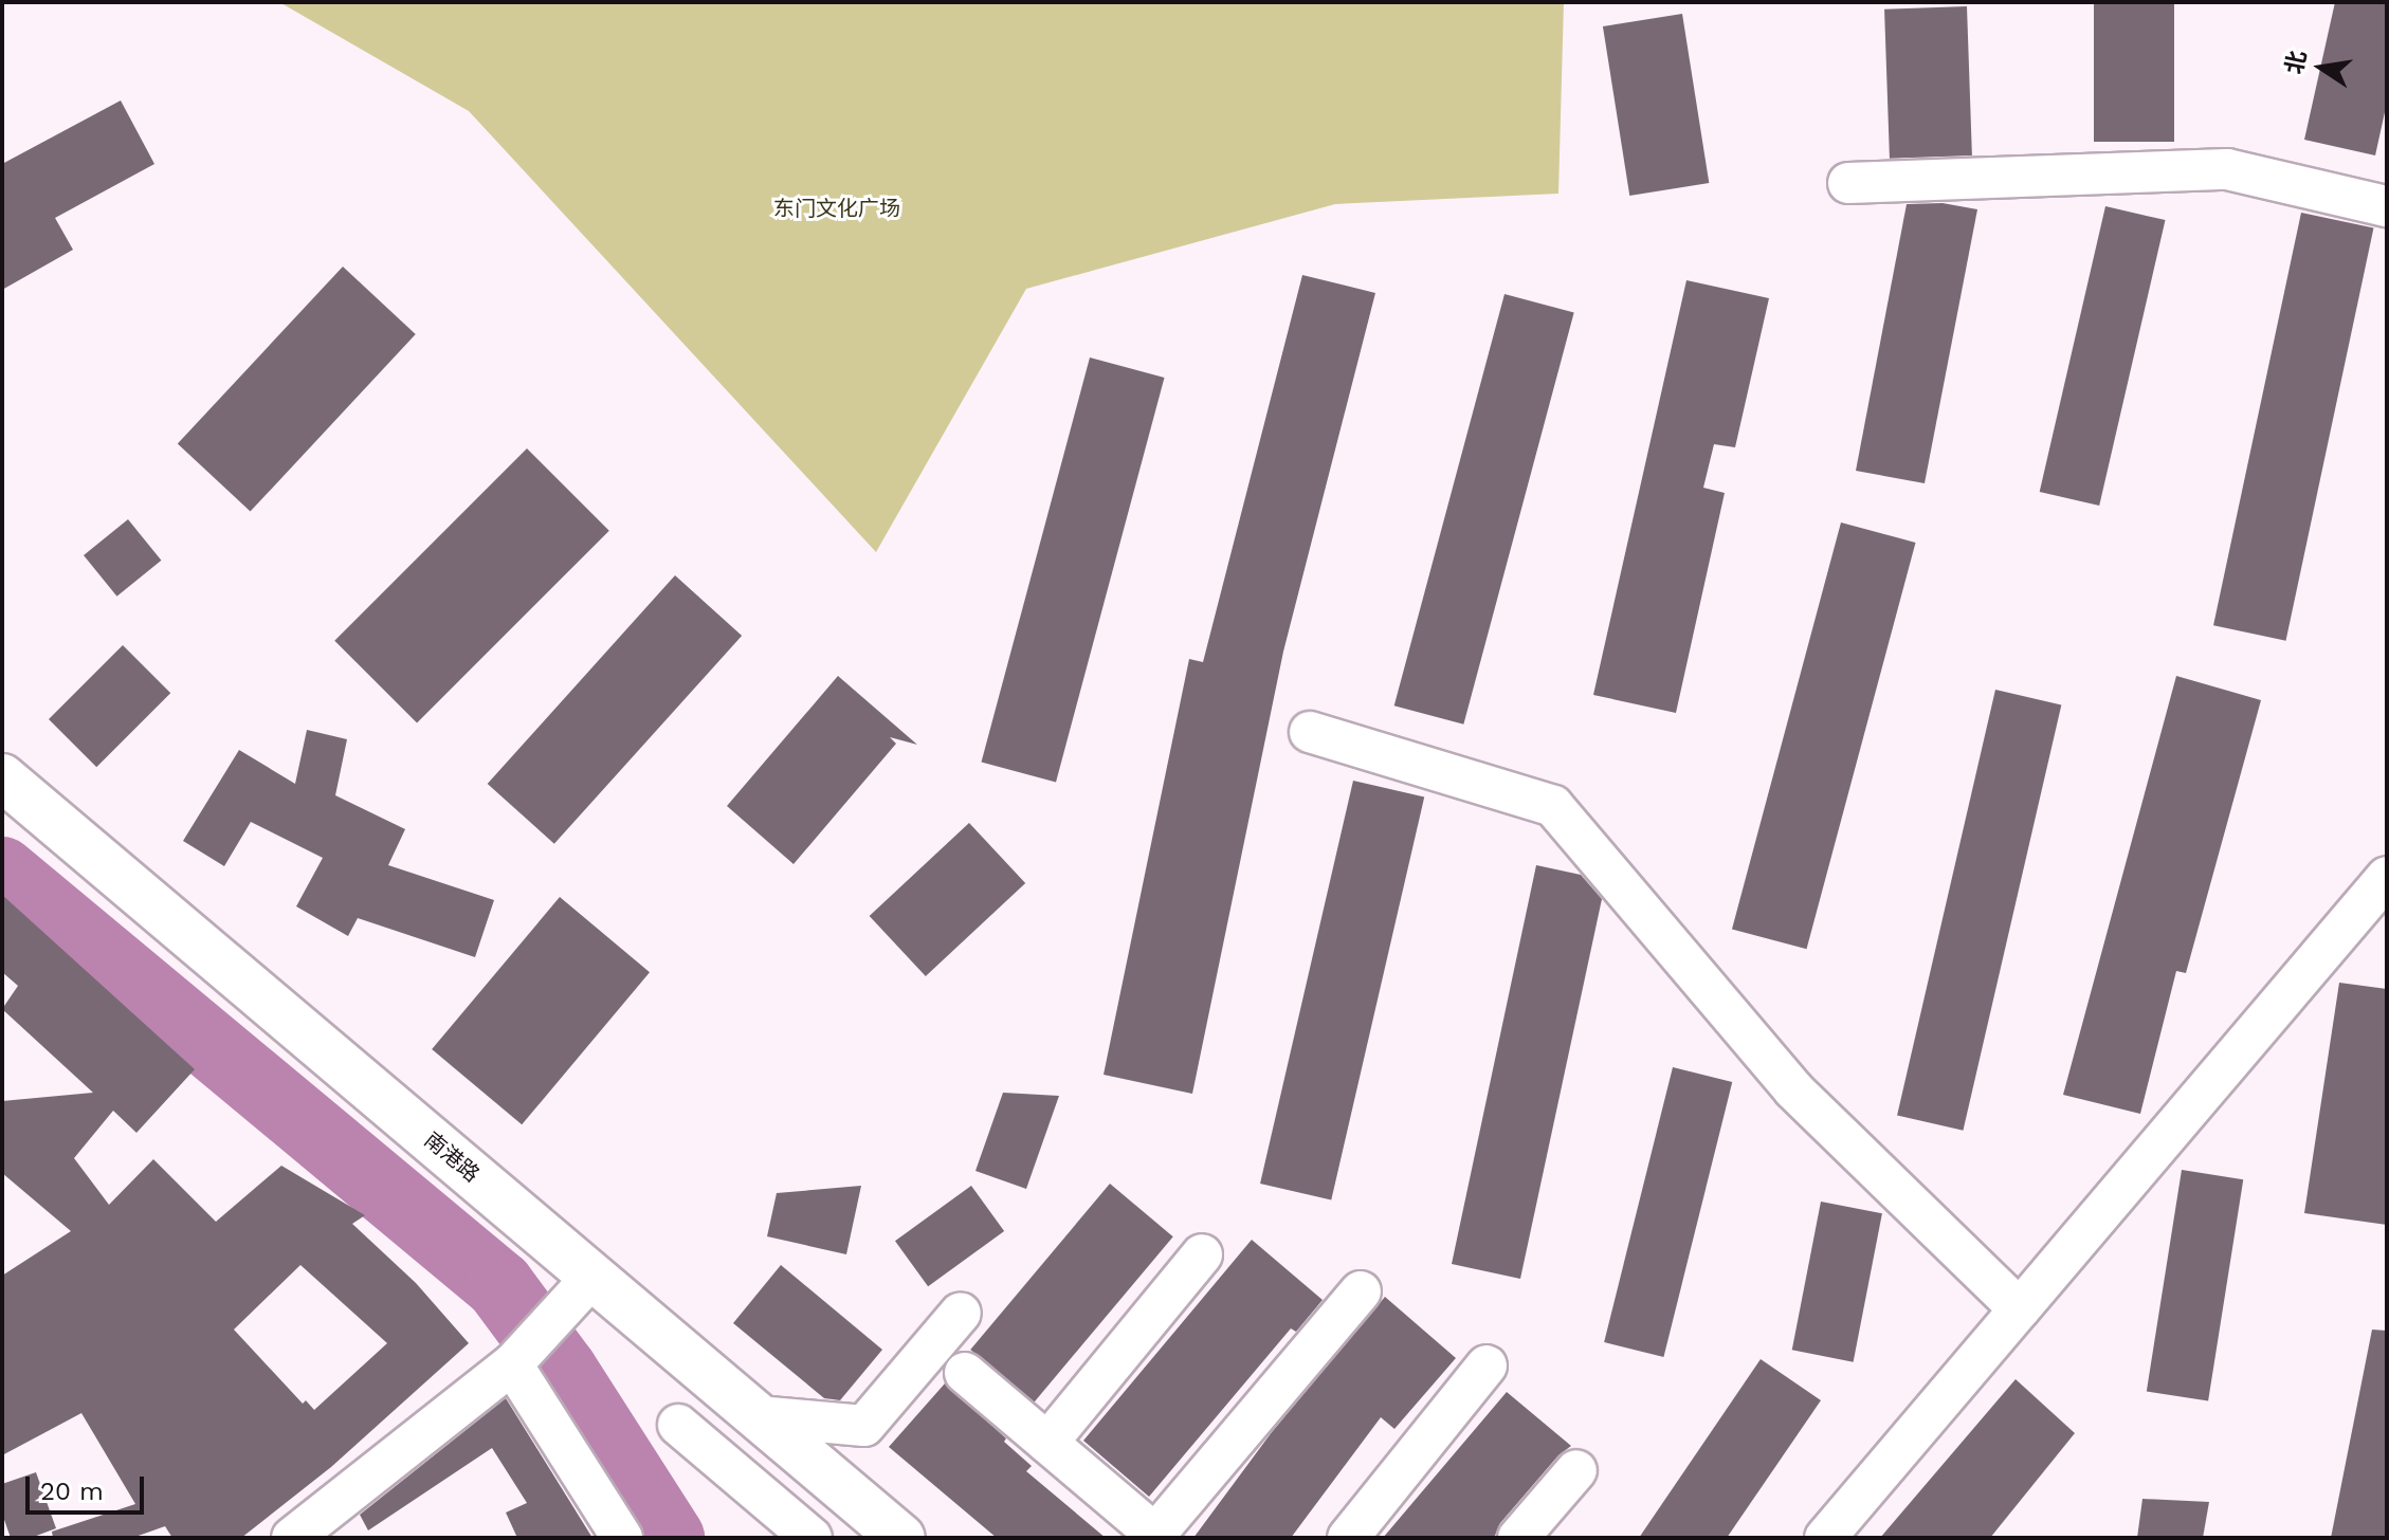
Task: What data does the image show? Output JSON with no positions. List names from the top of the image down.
{
  "streets": {
    "street": ["南港路"]
  },
  "parks": ["东门文化广场"],
  "scale_bar": "20 m",
  "north": "left"
}
